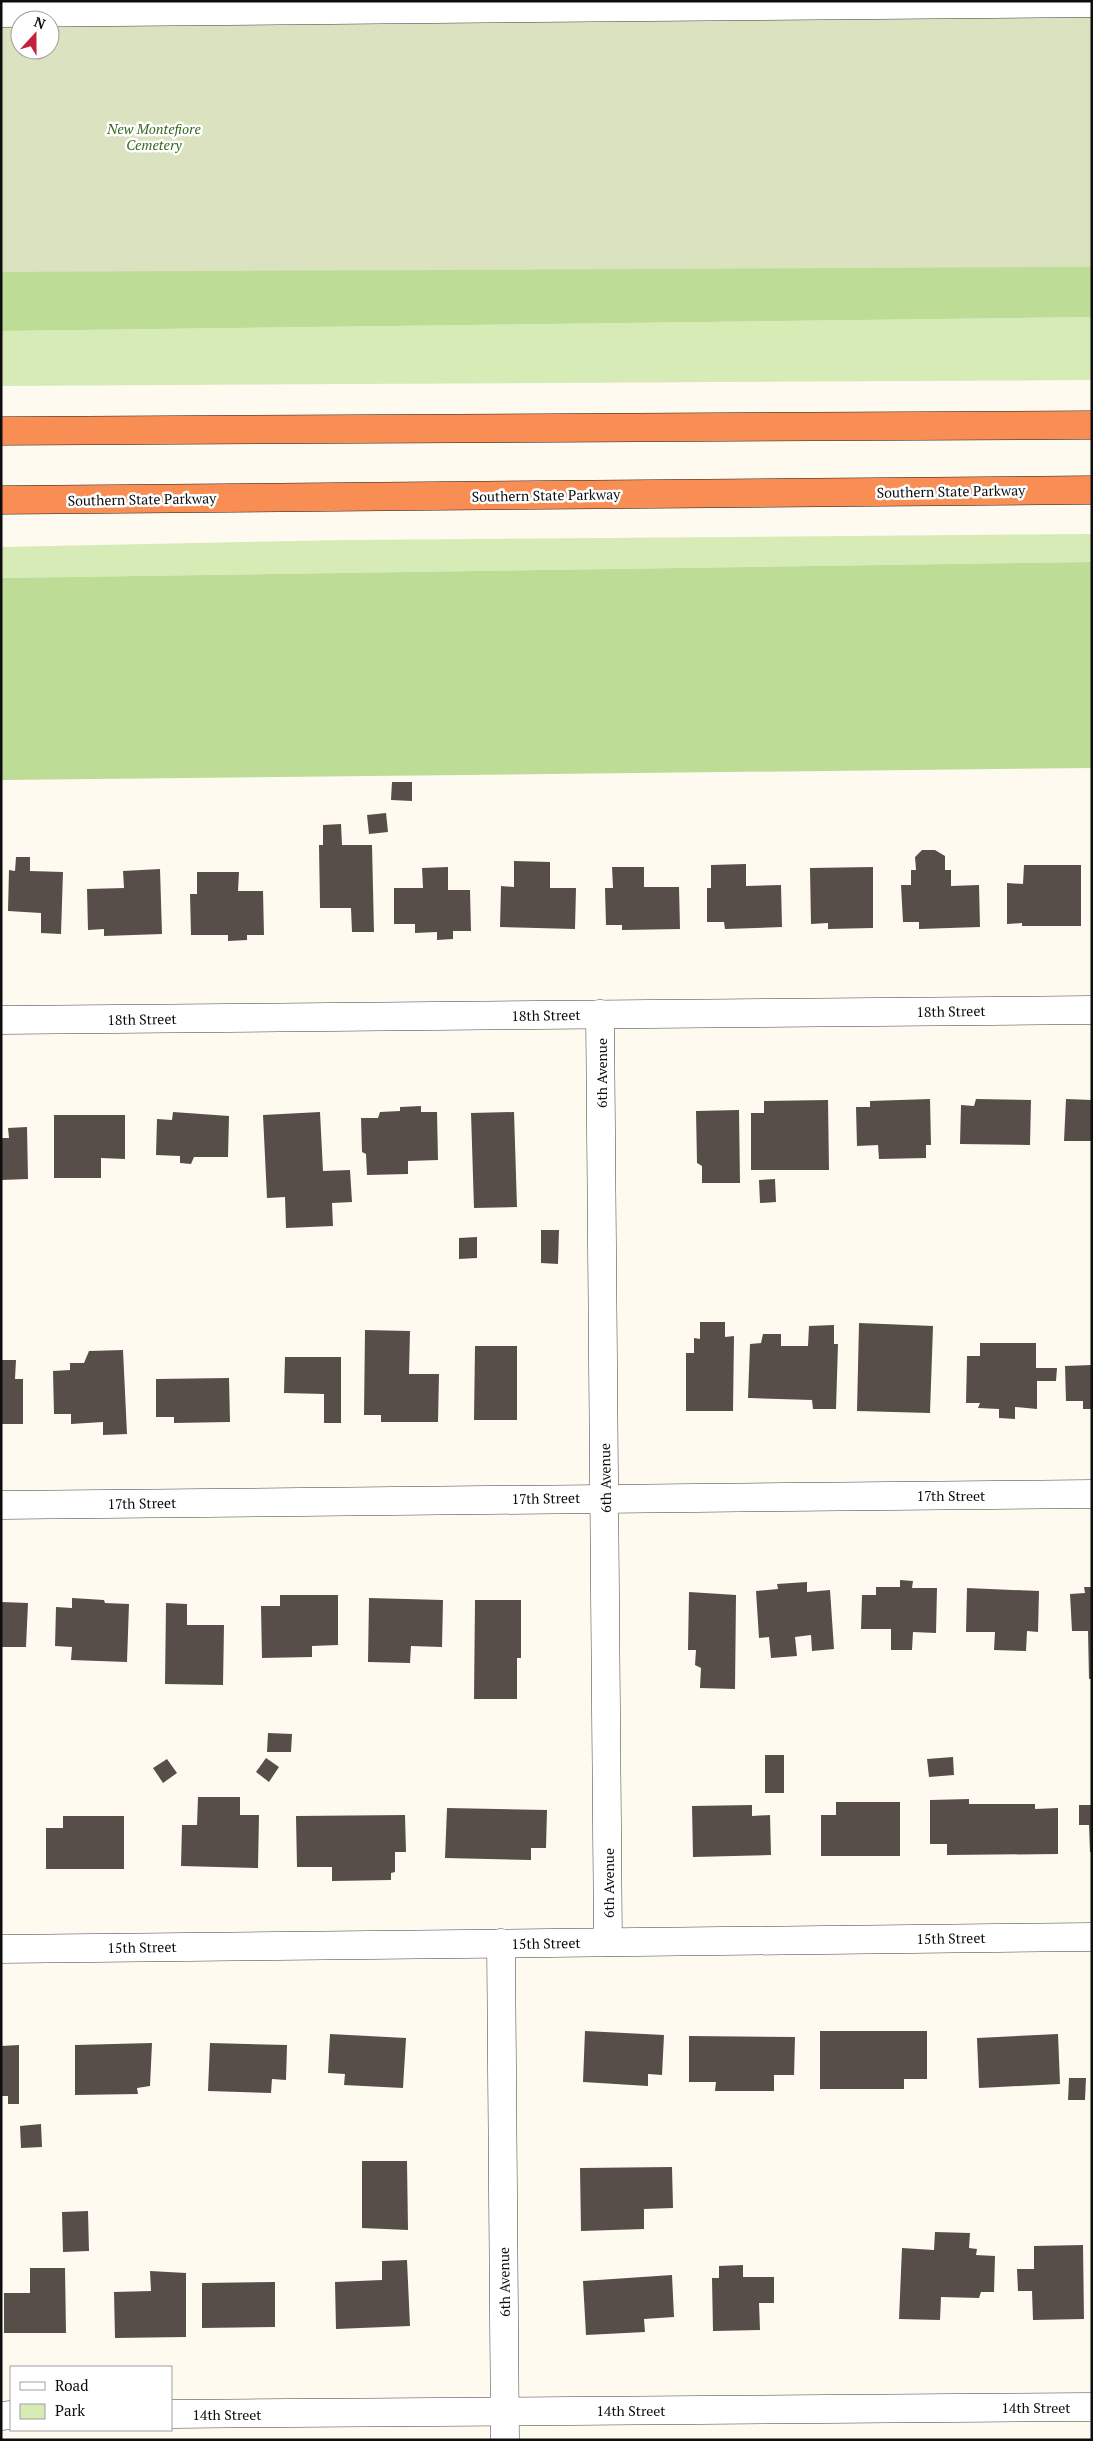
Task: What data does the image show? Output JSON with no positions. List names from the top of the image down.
{
  "streets": {
    "highway": ["Southern State Parkway"],
    "street": [
      "18th Street",
      "6th Avenue",
      "17th Street",
      "15th Street",
      "14th Street"
    ]
  },
  "crossings": [
    ["18th Street", "6th Avenue"],
    ["6th Avenue", "17th Street"],
    ["6th Avenue", "15th Street"],
    ["6th Avenue", "14th Street"]
  ],
  "parks": ["New Montefiore Cemetery"],
  "legend": ["Road", "Park"],
  "north": "top"
}
